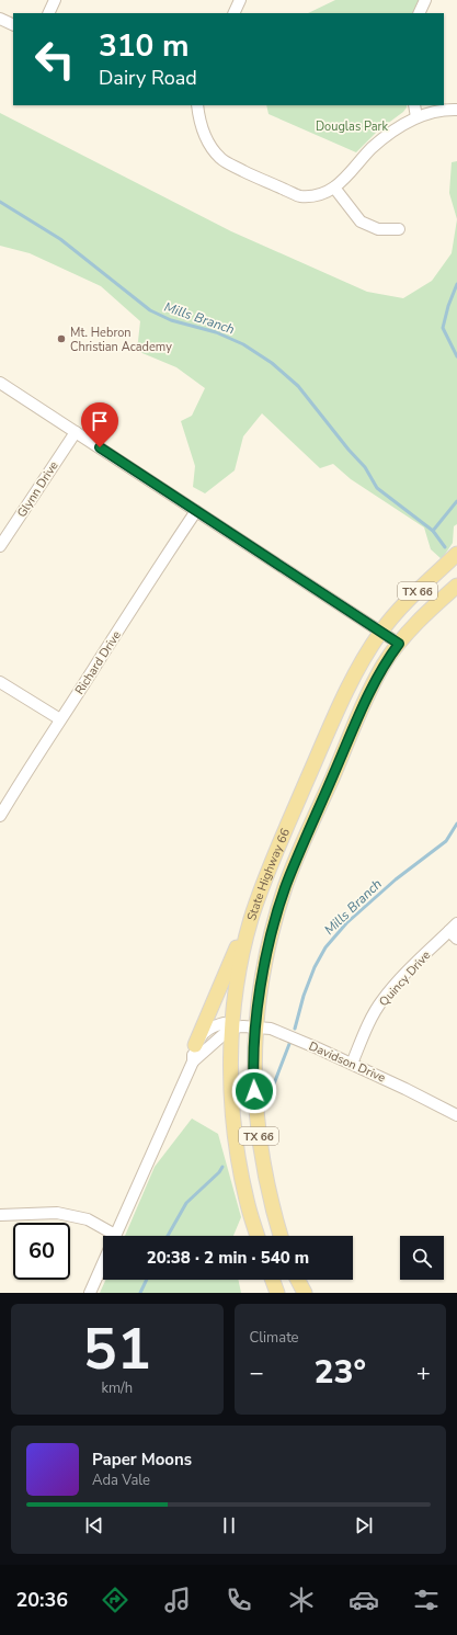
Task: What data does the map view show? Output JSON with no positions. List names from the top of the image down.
{
  "streets": {
    "main road": ["TX 66", "State Highway 66"],
    "street": [
      "Glynn Drive",
      "Richard Drive",
      "Quincy Drive",
      "Davidson Drive"
    ]
  },
  "crossings": [
    ["State Highway 66", "Davidson Drive"],
    ["Quincy Drive", "Davidson Drive"]
  ],
  "water": ["Mills Branch"],
  "parks": ["Douglas Park"],
  "places": ["Mt. Hebron Christian Academy"],
  "page": {
    "turn": ["310 m", "Dairy Road"],
    "limit": "60",
    "trip": "20:38 · 2 min · 540 m",
    "tile": [
      ["51", "km/h"],
      "Climate"
    ],
    "heat": ["−", "23°", "+"],
    "song": ["Paper Moons", "Ada Vale"],
    "tabs": "20:36"
  }
}
